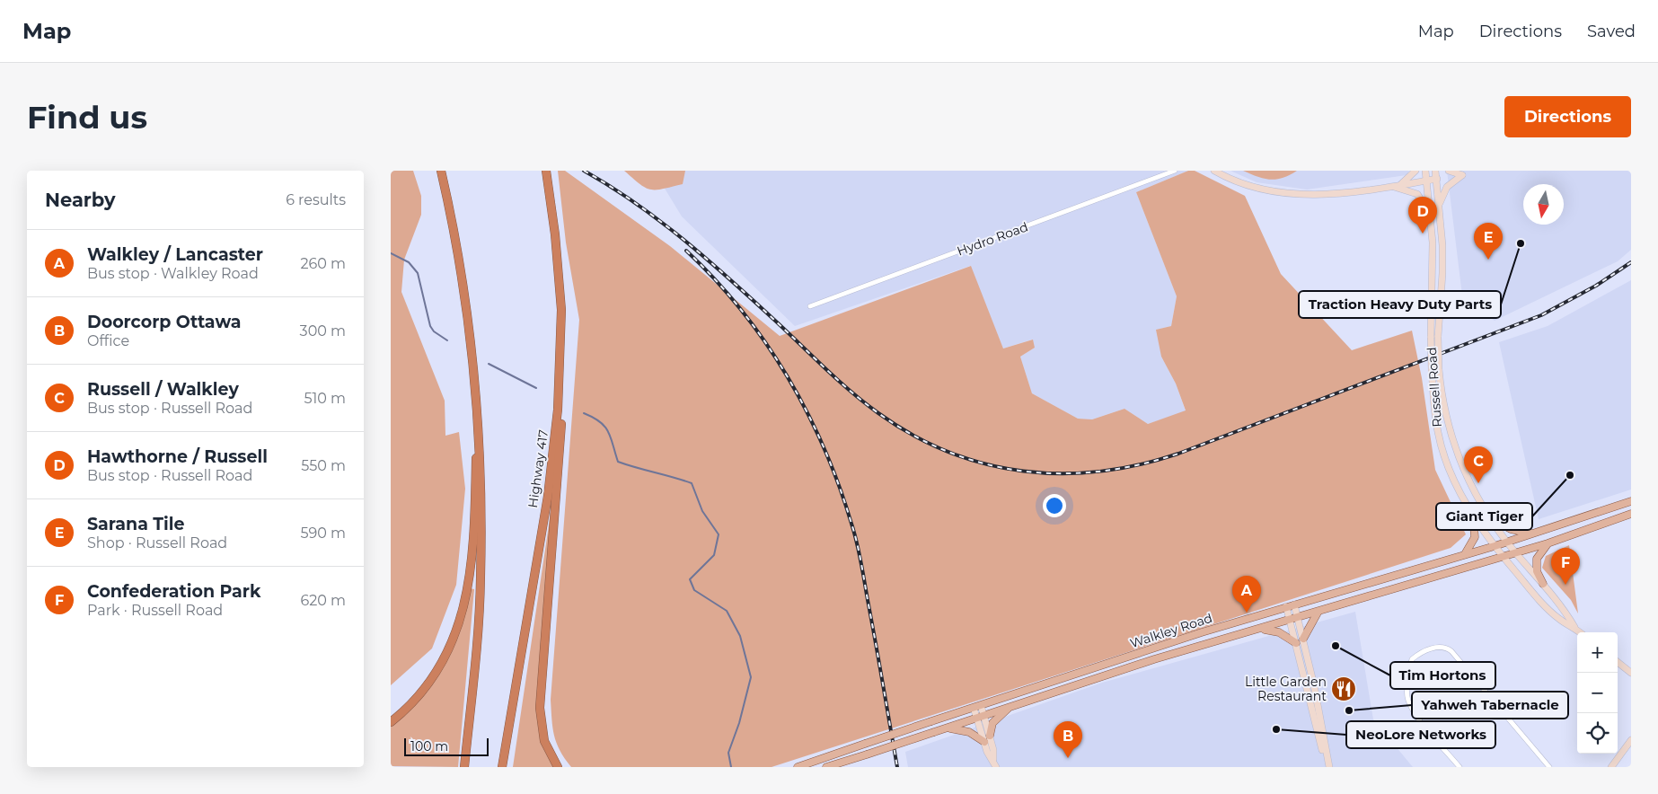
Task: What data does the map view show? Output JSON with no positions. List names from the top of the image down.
{
  "streets": {
    "highway": ["Highway 417"],
    "main road": ["Russell Road", "Walkley Road"],
    "street": ["Hydro Road"]
  },
  "crossings": [
    ["Russell Road", "Walkley Road"]
  ],
  "places": {
    "other": [
      "Traction Heavy Duty Parts",
      "Giant Tiger",
      "Tim Hortons",
      "Yahweh Tabernacle",
      "NeoLore Networks"
    ],
    "restaurant": ["Little Garden Restaurant"]
  },
  "scale_bar": "100 m",
  "north": "bottom",
  "page": {
    "header": "Map",
    "nav": ["Map", "Directions", "Saved"],
    "buttons": "Directions",
    "title": "Find us",
    "heading": ["Nearby", "6 results"],
    "pins": [
      "D",
      "E",
      "C",
      "F",
      "A",
      "B"
    ],
    "list": [
      {
        "mark": "A",
        "name": "Walkley / Lancaster",
        "note": "Bus stop · Walkley Road",
        "value": "260 m"
      },
      {
        "mark": "B",
        "name": "Doorcorp Ottawa",
        "note": "Office",
        "value": "300 m"
      },
      {
        "mark": "C",
        "name": "Russell / Walkley",
        "note": "Bus stop · Russell Road",
        "value": "510 m"
      },
      {
        "mark": "D",
        "name": "Hawthorne / Russell",
        "note": "Bus stop · Russell Road",
        "value": "550 m"
      },
      {
        "mark": "E",
        "name": "Sarana Tile",
        "note": "Shop · Russell Road",
        "value": "590 m"
      },
      {
        "mark": "F",
        "name": "Confederation Park",
        "note": "Park · Russell Road",
        "value": "620 m"
      }
    ],
    "map_buttons": ["+", "−"],
    "scale": "100 m"
  }
}
